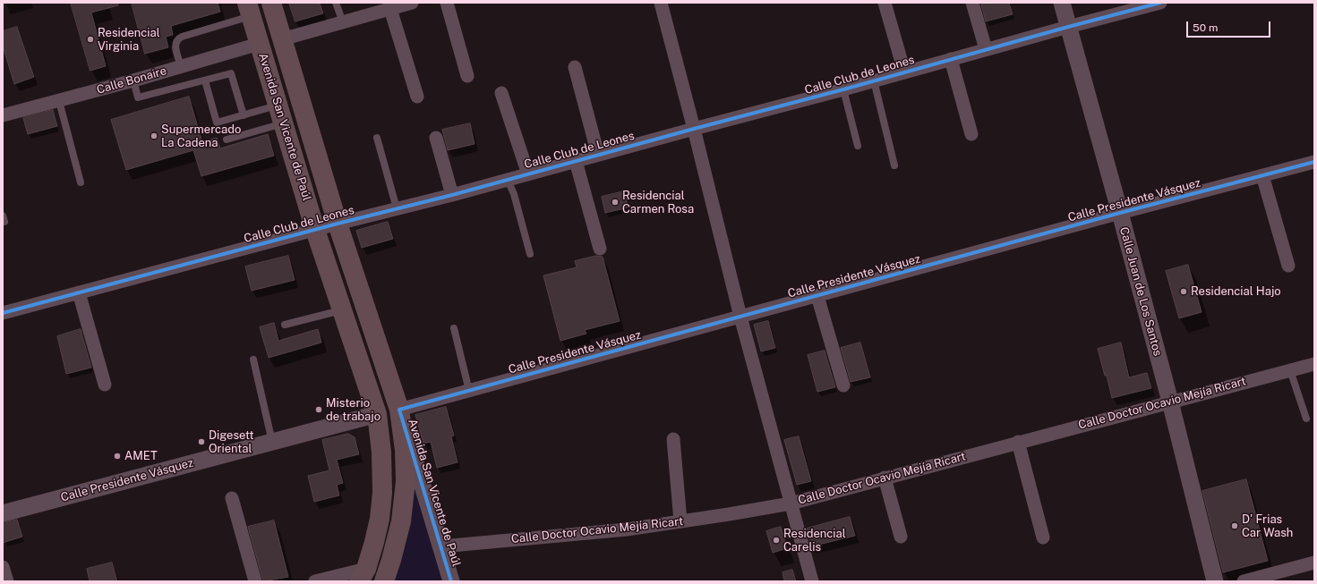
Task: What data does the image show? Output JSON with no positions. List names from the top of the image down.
{
  "streets": {
    "main road": ["Avenida San Vicente de Paúl"],
    "street": [
      "Calle Club de Leones",
      "Calle Bonaire",
      "Calle Presidente Vásquez",
      "Calle Juan de Los Santos",
      "Calle Doctor Ocavio Mejía Ricart"
    ]
  },
  "crossings": [
    ["Calle Club de Leones", "Avenida San Vicente de Paúl"],
    ["Calle Club de Leones", "Calle Juan de Los Santos"],
    ["Calle Bonaire", "Avenida San Vicente de Paúl"],
    ["Avenida San Vicente de Paúl", "Calle Presidente Vásquez"],
    ["Avenida San Vicente de Paúl", "Calle Doctor Ocavio Mejía Ricart"],
    ["Calle Presidente Vásquez", "Calle Juan de Los Santos"],
    ["Calle Juan de Los Santos", "Calle Doctor Ocavio Mejía Ricart"]
  ],
  "places": [
    "Residencial Virginia",
    "Supermercado La Cadena",
    "Residencial Carmen Rosa",
    "Residencial Hajo",
    "Misterio de trabajo",
    "Digesett Oriental",
    "AMET",
    "D' Frias Car Wash",
    "Residencial Carelis"
  ],
  "scale_bar": "50 m"
}
